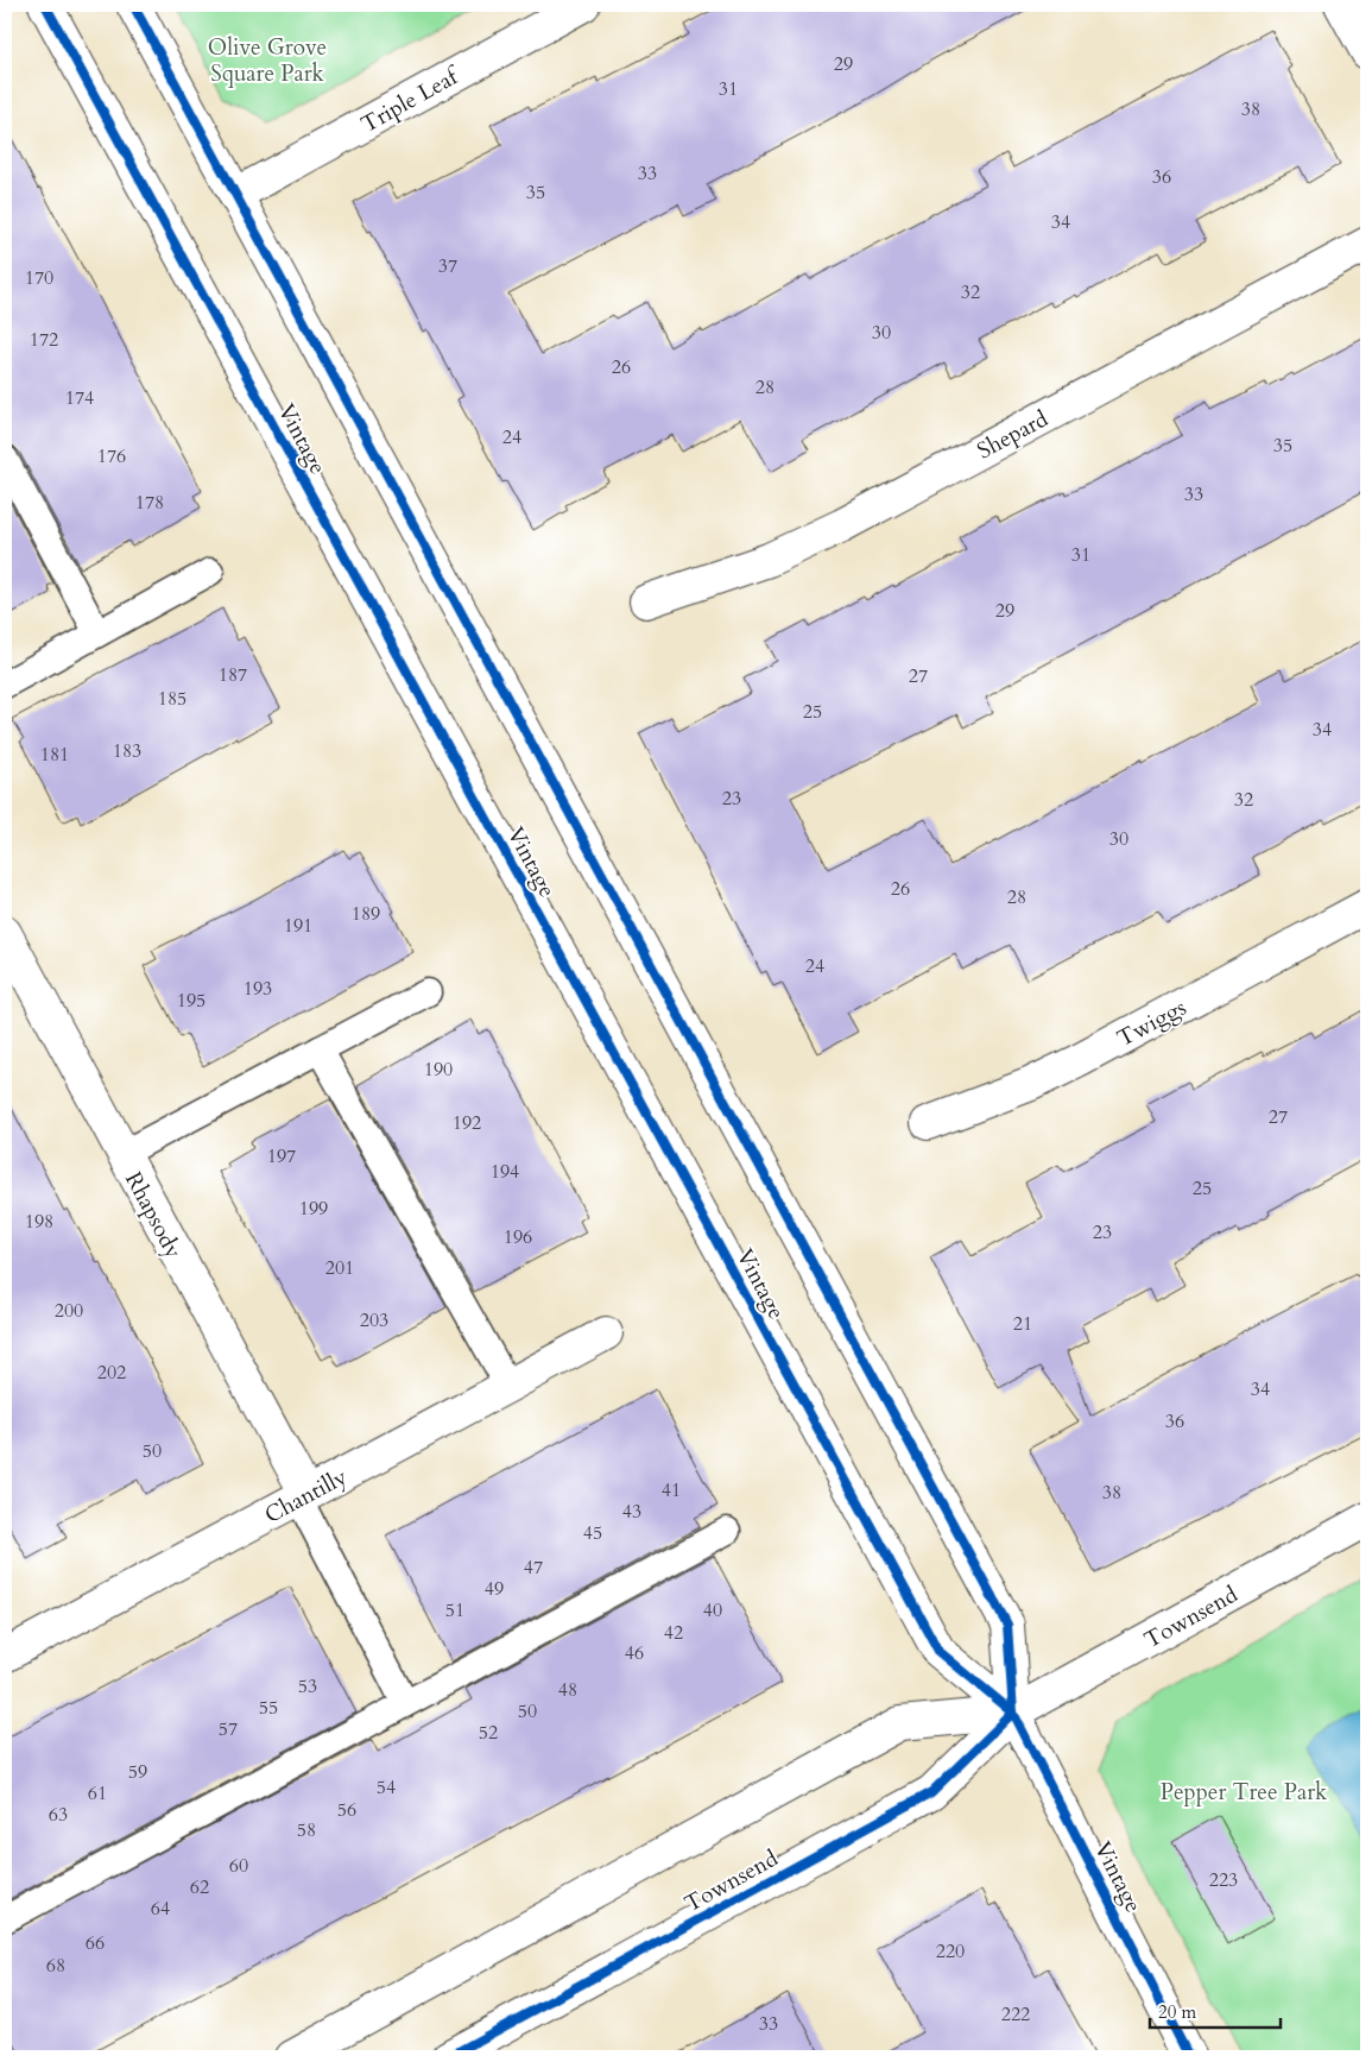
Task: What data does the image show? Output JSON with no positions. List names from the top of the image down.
{
  "streets": {
    "street": [
      "Triple Leaf",
      "Shepard",
      "Vintage",
      "Twiggs",
      "Rhapsody",
      "Chantilly",
      "Townsend"
    ]
  },
  "crossings": [
    ["Triple Leaf", "Vintage"],
    ["Vintage", "Townsend"],
    ["Rhapsody", "Chantilly"]
  ],
  "parks": ["Olive Grove Square Park", "Pepper Tree Park"],
  "house_numbers": [
    "29",
    "31",
    "38",
    "33",
    "36",
    "35",
    "34",
    "37",
    "170",
    "32",
    "30",
    "172",
    "26",
    "28",
    "174",
    "24",
    "35",
    "176",
    "33",
    "178",
    "31",
    "29",
    "187",
    "27",
    "185",
    "25",
    "34",
    "183",
    "181",
    "23",
    "32",
    "30",
    "26",
    "28",
    "189",
    "191",
    "24",
    "193",
    "195",
    "190",
    "27",
    "192",
    "197",
    "194",
    "25",
    "199",
    "198",
    "23",
    "196",
    "201",
    "200",
    "203",
    "21",
    "202",
    "34",
    "36",
    "50",
    "41",
    "38",
    "43",
    "45",
    "47",
    "49",
    "51",
    "40",
    "42",
    "46",
    "53",
    "48",
    "55",
    "50",
    "57",
    "52",
    "59",
    "54",
    "61",
    "56",
    "63",
    "58",
    "60",
    "223",
    "62",
    "64",
    "66",
    "220",
    "68",
    "222",
    "33"
  ],
  "scale_bar": "20 m"
}
